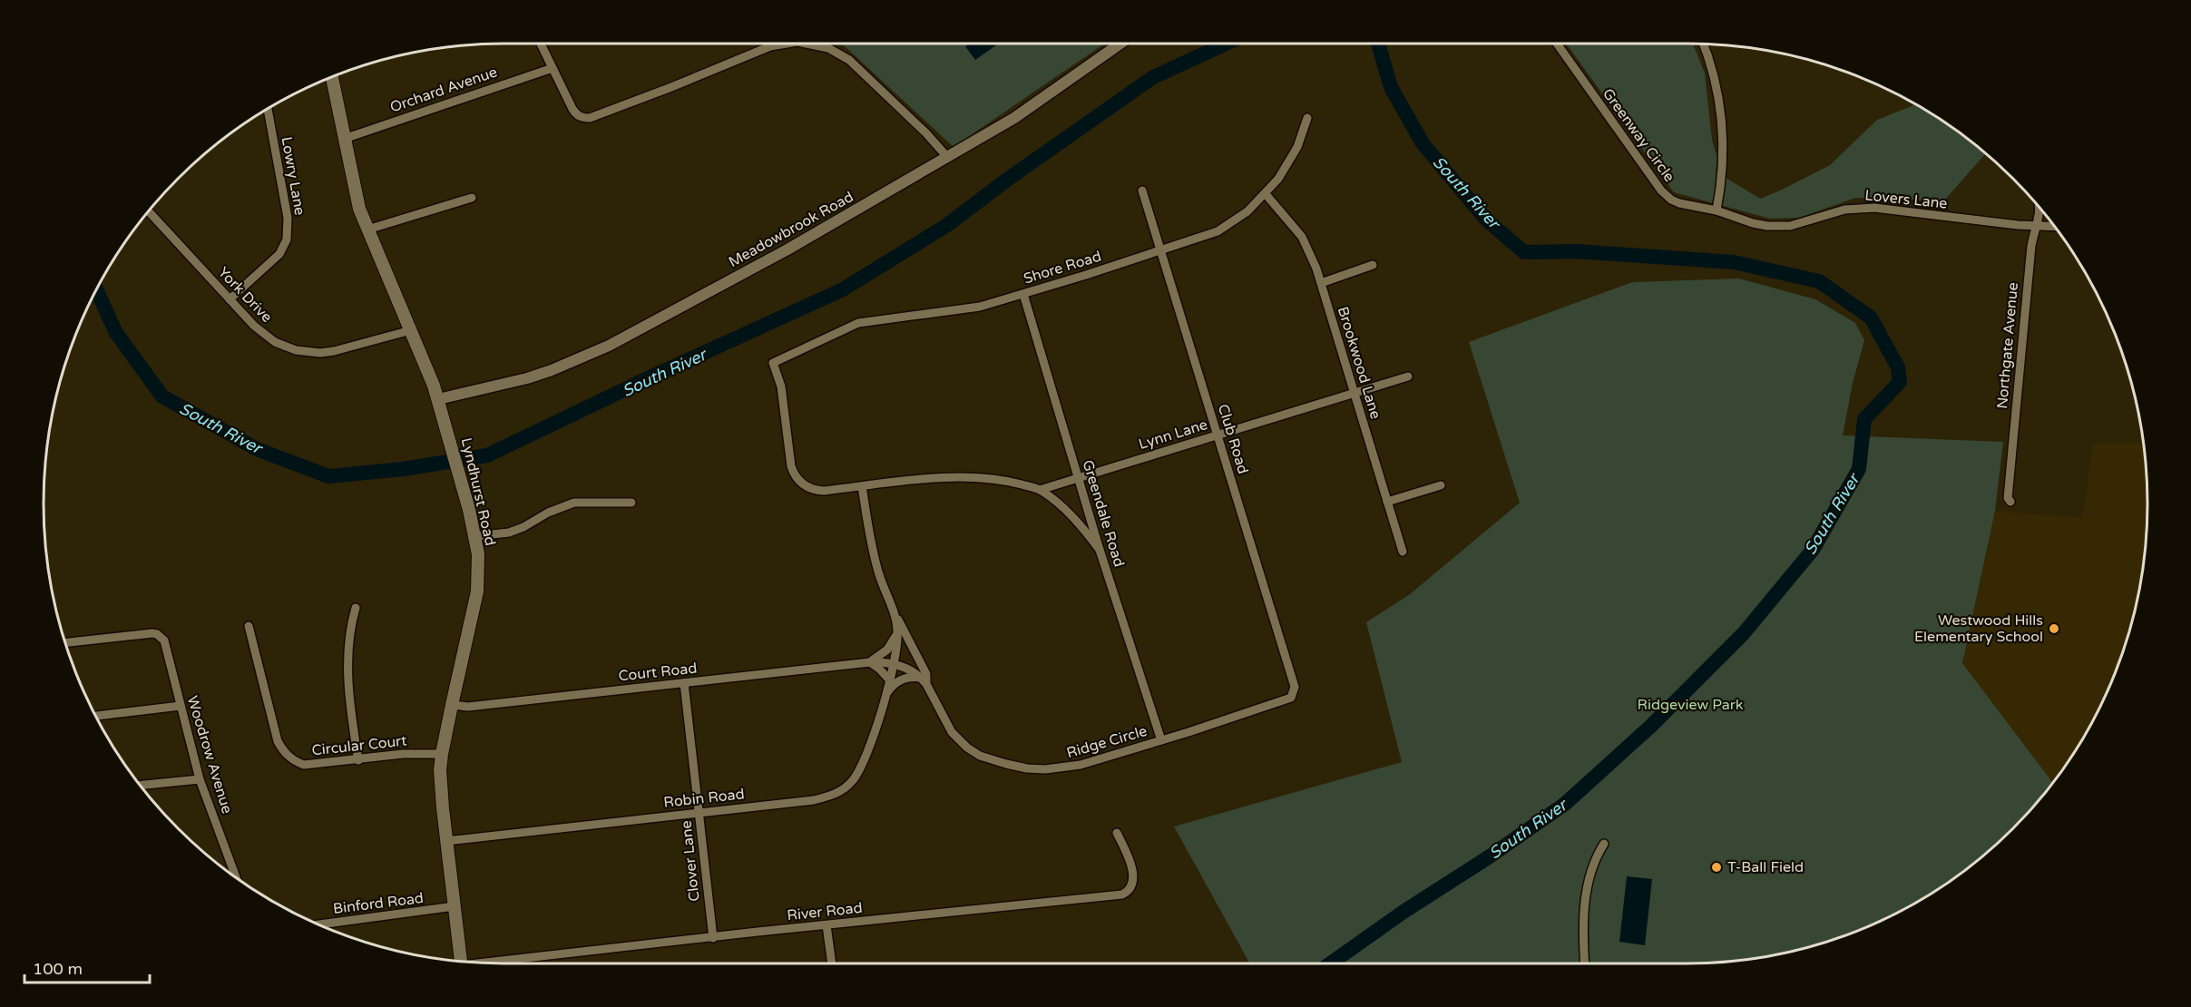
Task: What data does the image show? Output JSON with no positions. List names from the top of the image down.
{
  "streets": {
    "main road": ["Lyndhurst Road"],
    "street": [
      "Orchard Avenue",
      "Greenway Circle",
      "Lowry Lane",
      "Lovers Lane",
      "Meadowbrook Road",
      "Shore Road",
      "York Drive",
      "Northgate Avenue",
      "Brookwood Lane",
      "Lynn Lane",
      "Club Road",
      "Greendale Road",
      "Court Road",
      "Ridge Circle",
      "Circular Court",
      "Woodrow Avenue",
      "Robin Road",
      "Clover Lane",
      "Binford Road",
      "River Road"
    ]
  },
  "crossings": [
    ["Orchard Avenue", "Lyndhurst Road"],
    ["Greenway Circle", "Lovers Lane"],
    ["Lowry Lane", "York Drive"],
    ["Lovers Lane", "Northgate Avenue"],
    ["Meadowbrook Road", "Lyndhurst Road"],
    ["Shore Road", "Brookwood Lane"],
    ["Shore Road", "Club Road"],
    ["Shore Road", "Greendale Road"],
    ["Shore Road", "Ridge Circle"],
    ["York Drive", "Lyndhurst Road"],
    ["Brookwood Lane", "Lynn Lane"],
    ["Lynn Lane", "Club Road"],
    ["Lynn Lane", "Greendale Road"],
    ["Club Road", "Ridge Circle"],
    ["Lyndhurst Road", "Court Road"],
    ["Lyndhurst Road", "Circular Court"],
    ["Lyndhurst Road", "Robin Road"],
    ["Lyndhurst Road", "Binford Road"],
    ["Greendale Road", "Ridge Circle"],
    ["Court Road", "Ridge Circle"],
    ["Court Road", "Robin Road"],
    ["Court Road", "Clover Lane"],
    ["Ridge Circle", "Robin Road"],
    ["Robin Road", "Clover Lane"],
    ["Clover Lane", "River Road"]
  ],
  "water": ["South River"],
  "parks": ["Ridgeview Park"],
  "places": ["Westwood Hills Elementary School", "T-Ball Field"],
  "scale_bar": "100 m"
}
